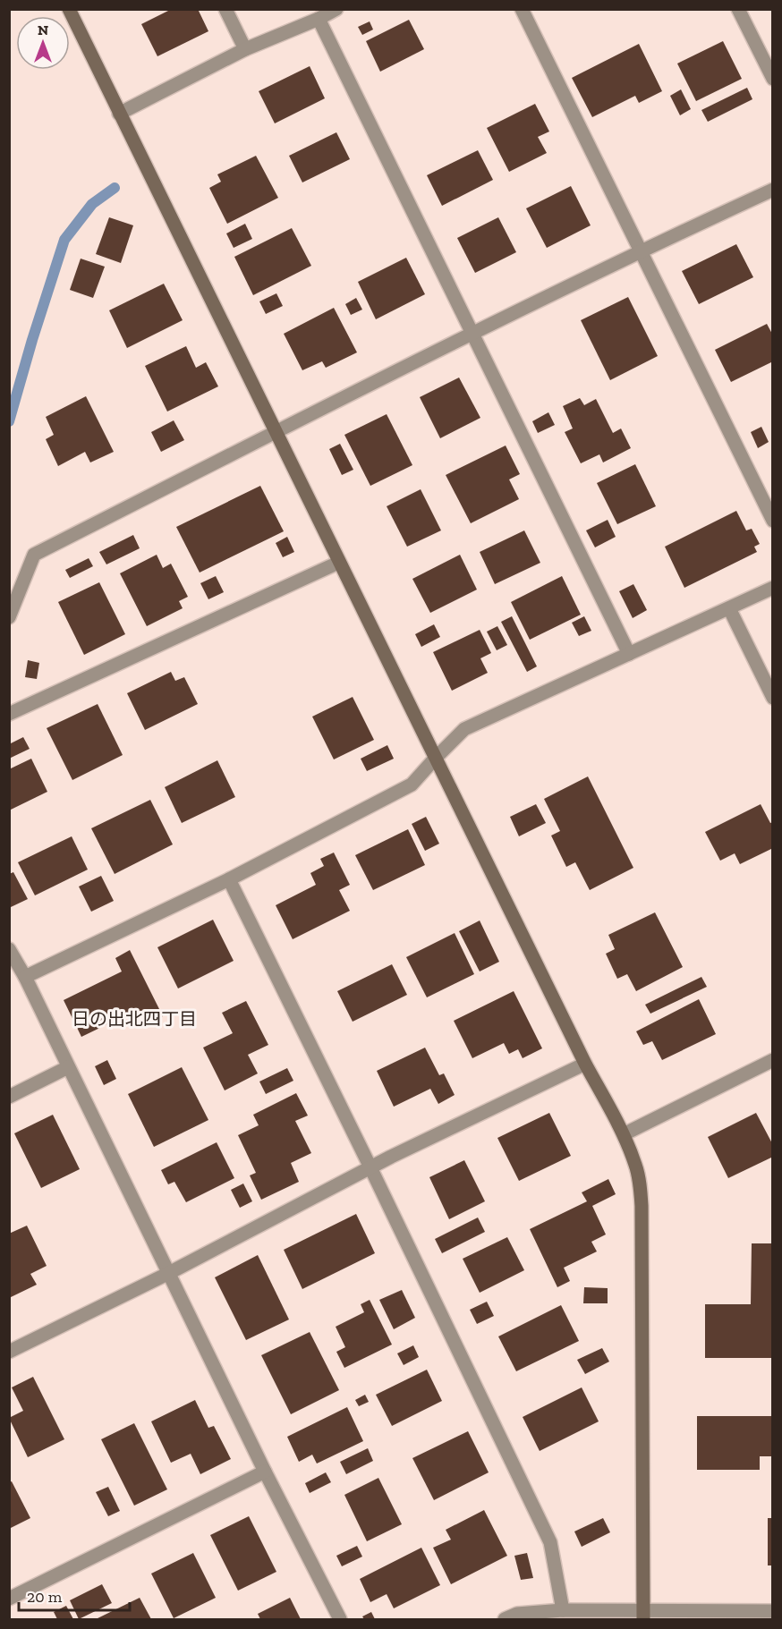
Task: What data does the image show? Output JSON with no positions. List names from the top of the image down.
{
  "districts": ["日の出北四丁目"],
  "scale_bar": "20 m",
  "north": "top"
}
